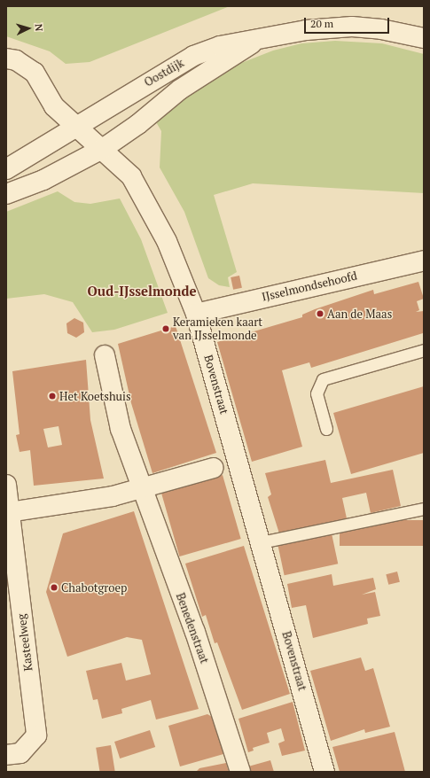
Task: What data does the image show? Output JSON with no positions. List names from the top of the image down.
{
  "streets": {
    "street": [
      "Oostdijk",
      "IJsselmondsehoofd",
      "Bovenstraat",
      "Benedenstraat",
      "Kasteelweg"
    ]
  },
  "crossings": [
    ["Oostdijk", "Bovenstraat"],
    ["IJsselmondsehoofd", "Bovenstraat"]
  ],
  "districts": ["Oud-IJsselmonde"],
  "places": [
    "Aan de Maas",
    "Keramieken kaart van IJsselmonde",
    "Het Koetshuis",
    "Chabotgroep"
  ],
  "scale_bar": "20 m",
  "north": "right"
}
